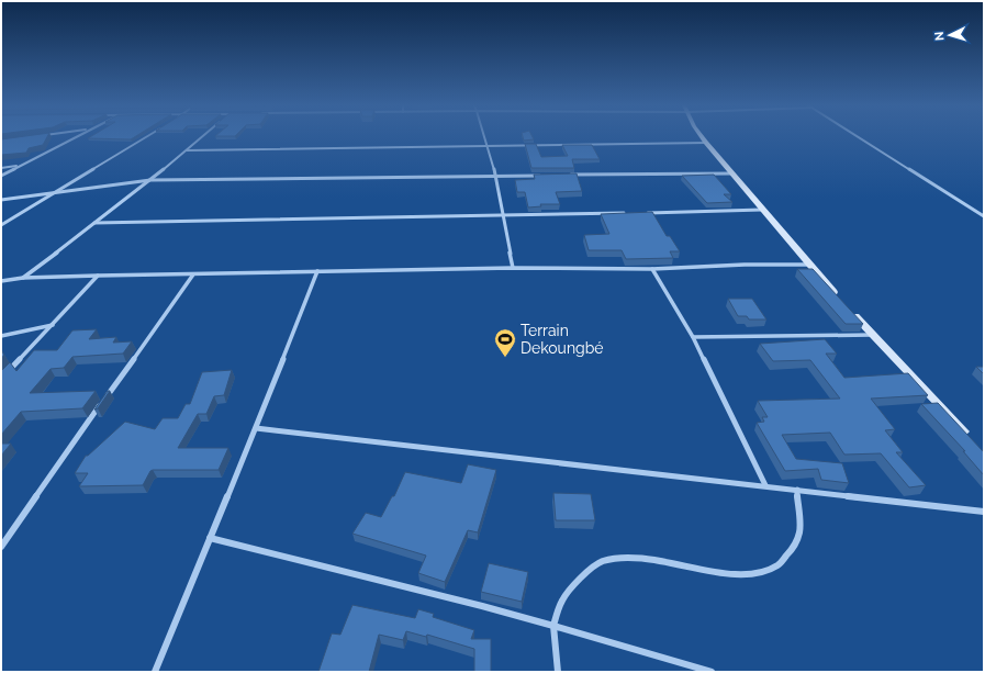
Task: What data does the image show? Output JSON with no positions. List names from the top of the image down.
{
  "places": {
    "sports": ["Terrain Dekoungbé"]
  },
  "north": "left"
}
